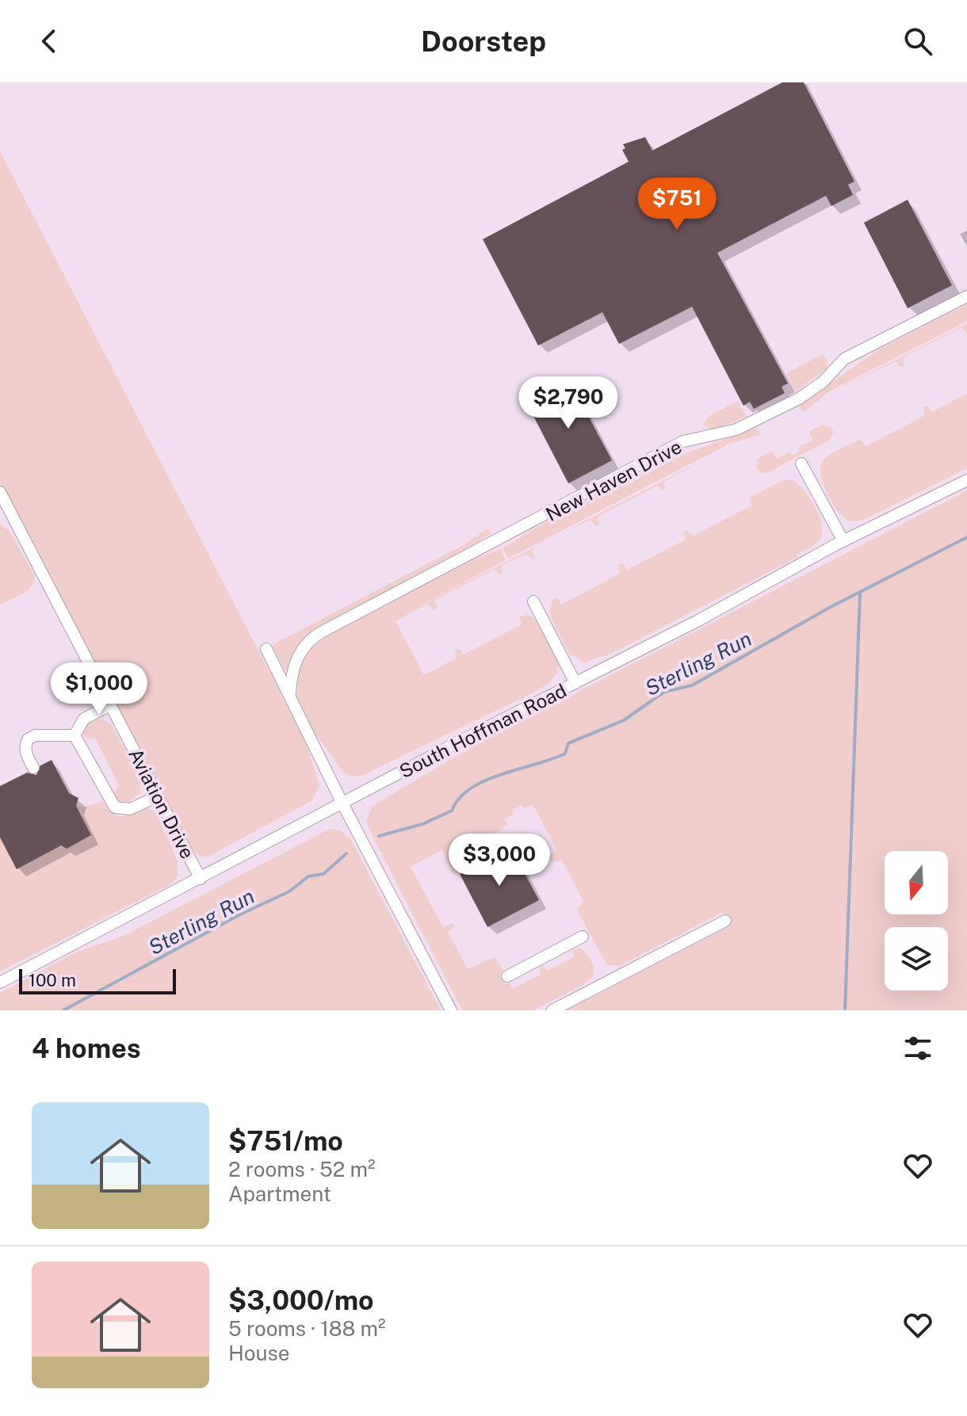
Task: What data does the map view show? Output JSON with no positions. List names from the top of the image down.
{
  "streets": {
    "street": ["New Haven Drive", "South Hoffman Road", "Aviation Drive"]
  },
  "crossings": [
    ["South Hoffman Road", "Aviation Drive"]
  ],
  "water": ["Sterling Run"],
  "scale_bar": "100 m",
  "north": "bottom",
  "page": {
    "header": "Doorstep",
    "price": [
      "$751",
      "$2,790",
      "$1,000",
      "$3,000"
    ],
    "scale": "100 m",
    "heading": "4 homes",
    "list": [
      {
        "name": "$751/mo",
        "note": "2 rooms · 52 m² · Apartment"
      },
      {
        "name": "$3,000/mo",
        "note": "5 rooms · 188 m² · House"
      }
    ]
  }
}
